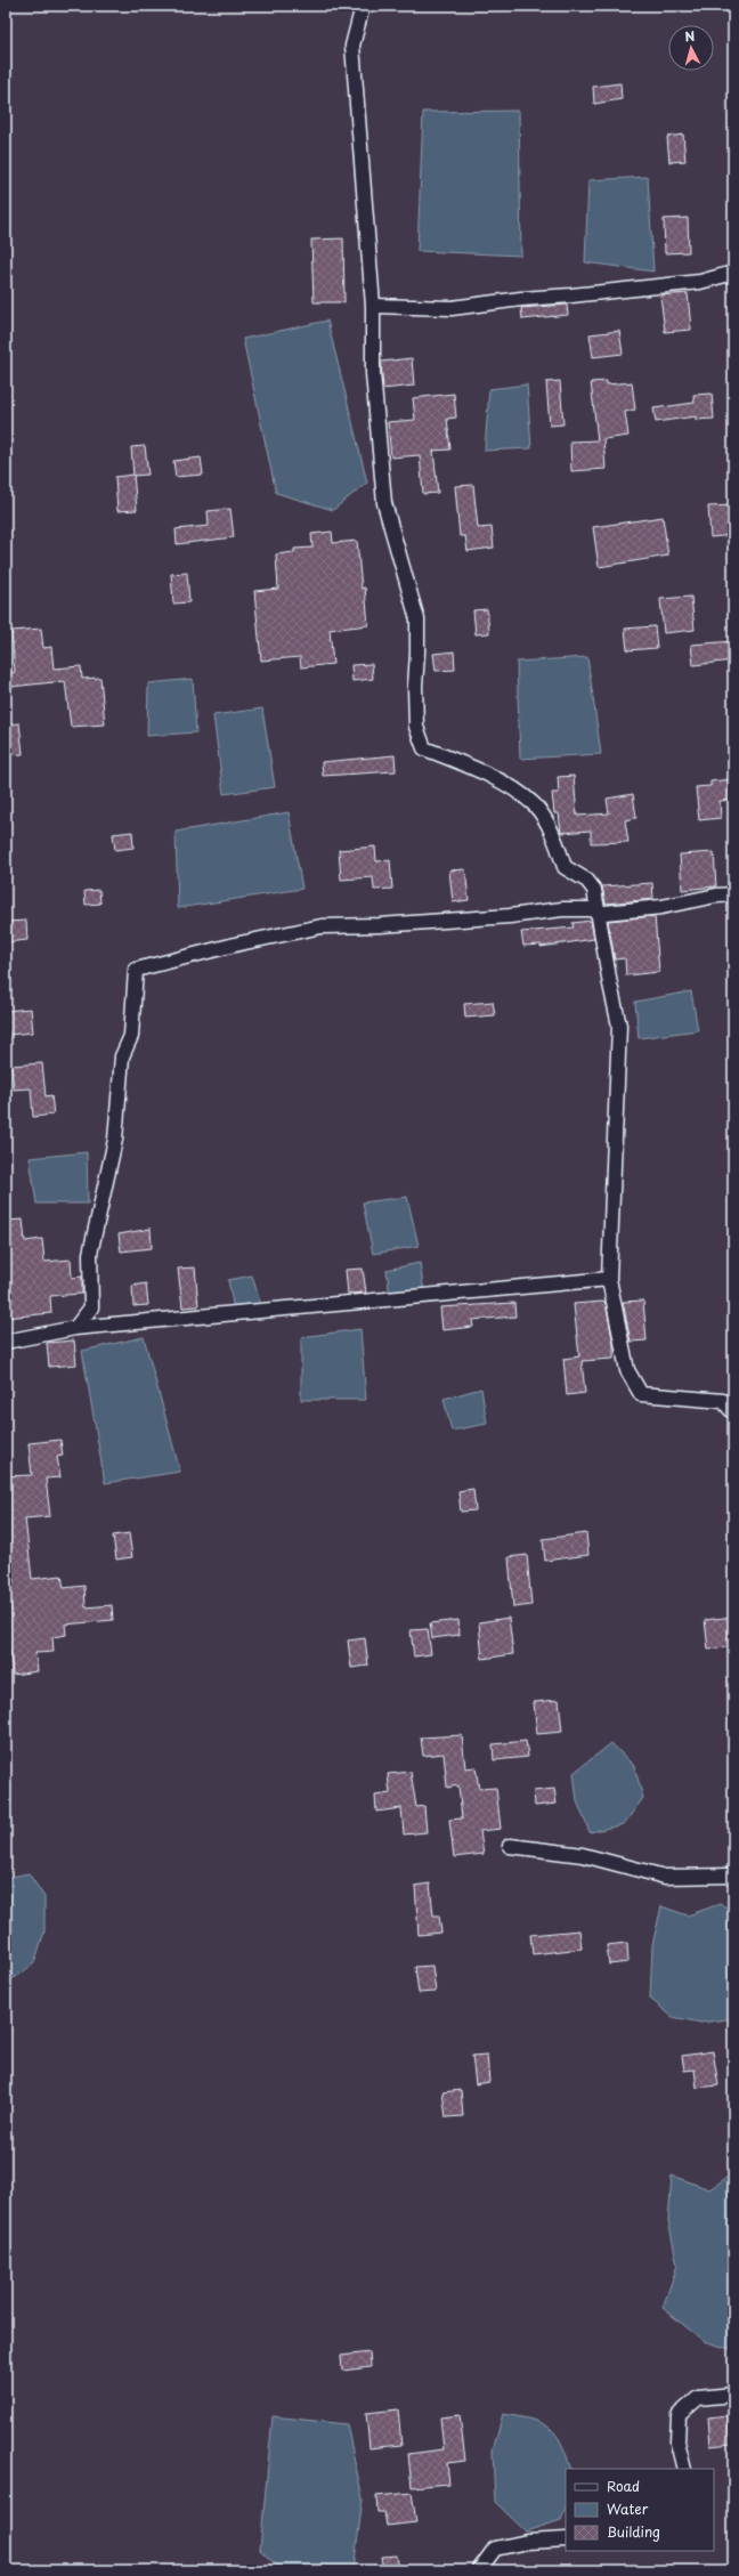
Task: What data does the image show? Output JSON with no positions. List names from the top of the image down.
{
  "legend": ["Road", "Water", "Building"],
  "north": "top"
}
